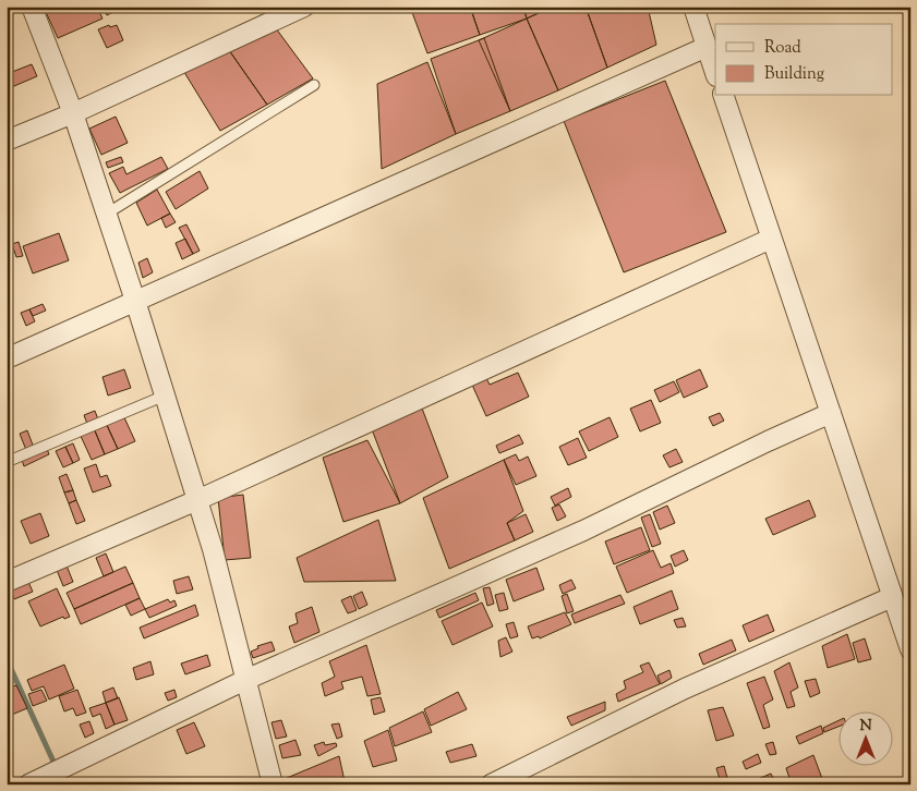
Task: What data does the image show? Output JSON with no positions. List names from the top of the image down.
{
  "legend": ["Road", "Building"],
  "north": "top"
}
